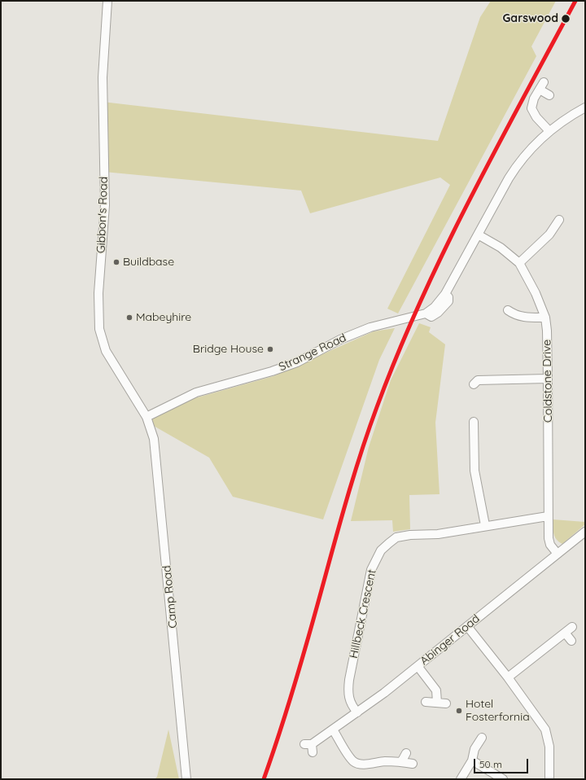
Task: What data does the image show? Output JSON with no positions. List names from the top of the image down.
{
  "streets": {
    "street": [
      "Gibbon's Road",
      "Strange Road",
      "Coldstone Drive",
      "Camp Road",
      "Hillbeck Crescent",
      "Abinger Road"
    ]
  },
  "crossings": [
    ["Gibbon's Road", "Strange Road"],
    ["Gibbon's Road", "Camp Road"],
    ["Strange Road", "Coldstone Drive"],
    ["Strange Road", "Camp Road"],
    ["Coldstone Drive", "Hillbeck Crescent"],
    ["Coldstone Drive", "Abinger Road"],
    ["Hillbeck Crescent", "Abinger Road"]
  ],
  "places": [
    "Garswood",
    "Buildbase",
    "Mabeyhire",
    "Bridge House",
    "Hotel Fosterfornia"
  ],
  "scale_bar": "50 m"
}
